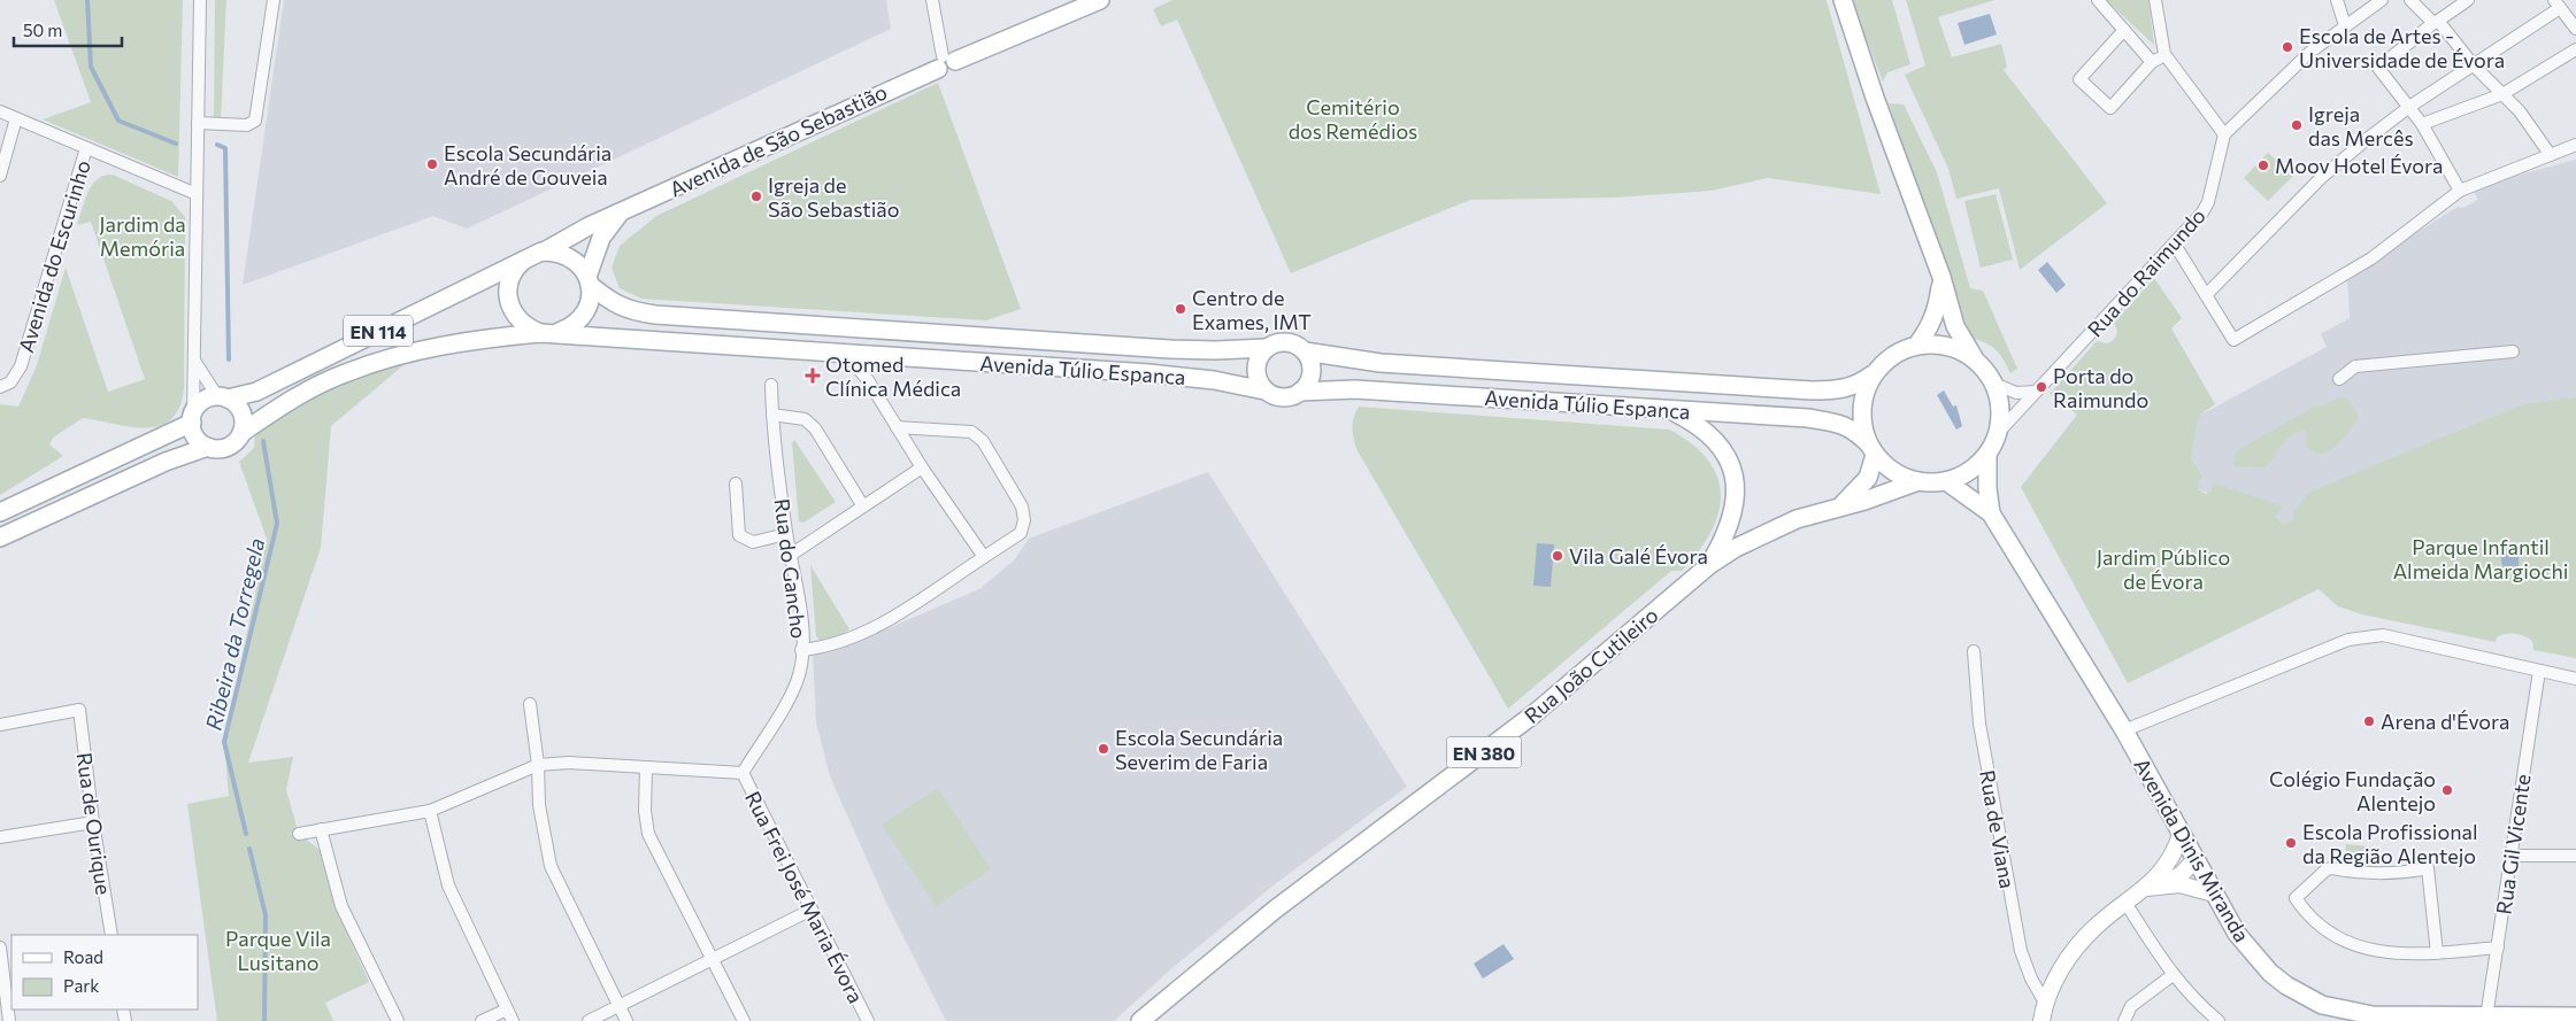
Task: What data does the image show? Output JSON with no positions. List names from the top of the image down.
{
  "streets": {
    "main road": [
      "Avenida de São Sebastião",
      "EN 114",
      "Avenida Túlio Espanca",
      "Rua João Cutileiro",
      "EN 380",
      "Avenida Dinis Miranda"
    ],
    "street": [
      "Avenida do Escurinho",
      "Rua do Raimundo",
      "Rua do Gancho",
      "Rua de Ourique",
      "Rua de Viana",
      "Rua Gil Vicente",
      "Rua Frei José Maria Évora"
    ]
  },
  "crossings": [
    ["Avenida de São Sebastião", "EN 114"],
    ["Avenida de São Sebastião", "Avenida Túlio Espanca"],
    ["Rua do Raimundo", "Avenida Túlio Espanca"],
    ["Rua do Raimundo", "Rua João Cutileiro"],
    ["Rua do Raimundo", "Avenida Dinis Miranda"],
    ["EN 114", "Avenida Túlio Espanca"],
    ["Avenida Túlio Espanca", "Rua João Cutileiro"],
    ["Avenida Túlio Espanca", "Avenida Dinis Miranda"],
    ["Rua do Gancho", "Rua Frei José Maria Évora"],
    ["Rua João Cutileiro", "Avenida Dinis Miranda"],
    ["Rua Gil Vicente", "Avenida Dinis Miranda"]
  ],
  "water": ["Ribeira da Torregela"],
  "parks": [
    "Cemitério dos Remédios",
    "Jardim da Memória",
    "Parque Infantil Almeida Margiochi",
    "Jardim Público de Évora",
    "Parque Vila Lusitano"
  ],
  "places": {
    "other": [
      "Escola de Artes - Universidade de Évora",
      "Igreja das Mercês",
      "Escola Secundária André de Gouveia",
      "Moov Hotel Évora",
      "Igreja de São Sebastião",
      "Centro de Exames, IMT",
      "Porta do Raimundo",
      "Vila Galé Évora",
      "Arena d'Évora",
      "Escola Secundária Severim de Faria",
      "Colégio Fundação Alentejo",
      "Escola Profissional da Região Alentejo"
    ],
    "health": ["Otomed Clínica Médica"]
  },
  "legend": ["Road", "Park"],
  "scale_bar": "50 m"
}
